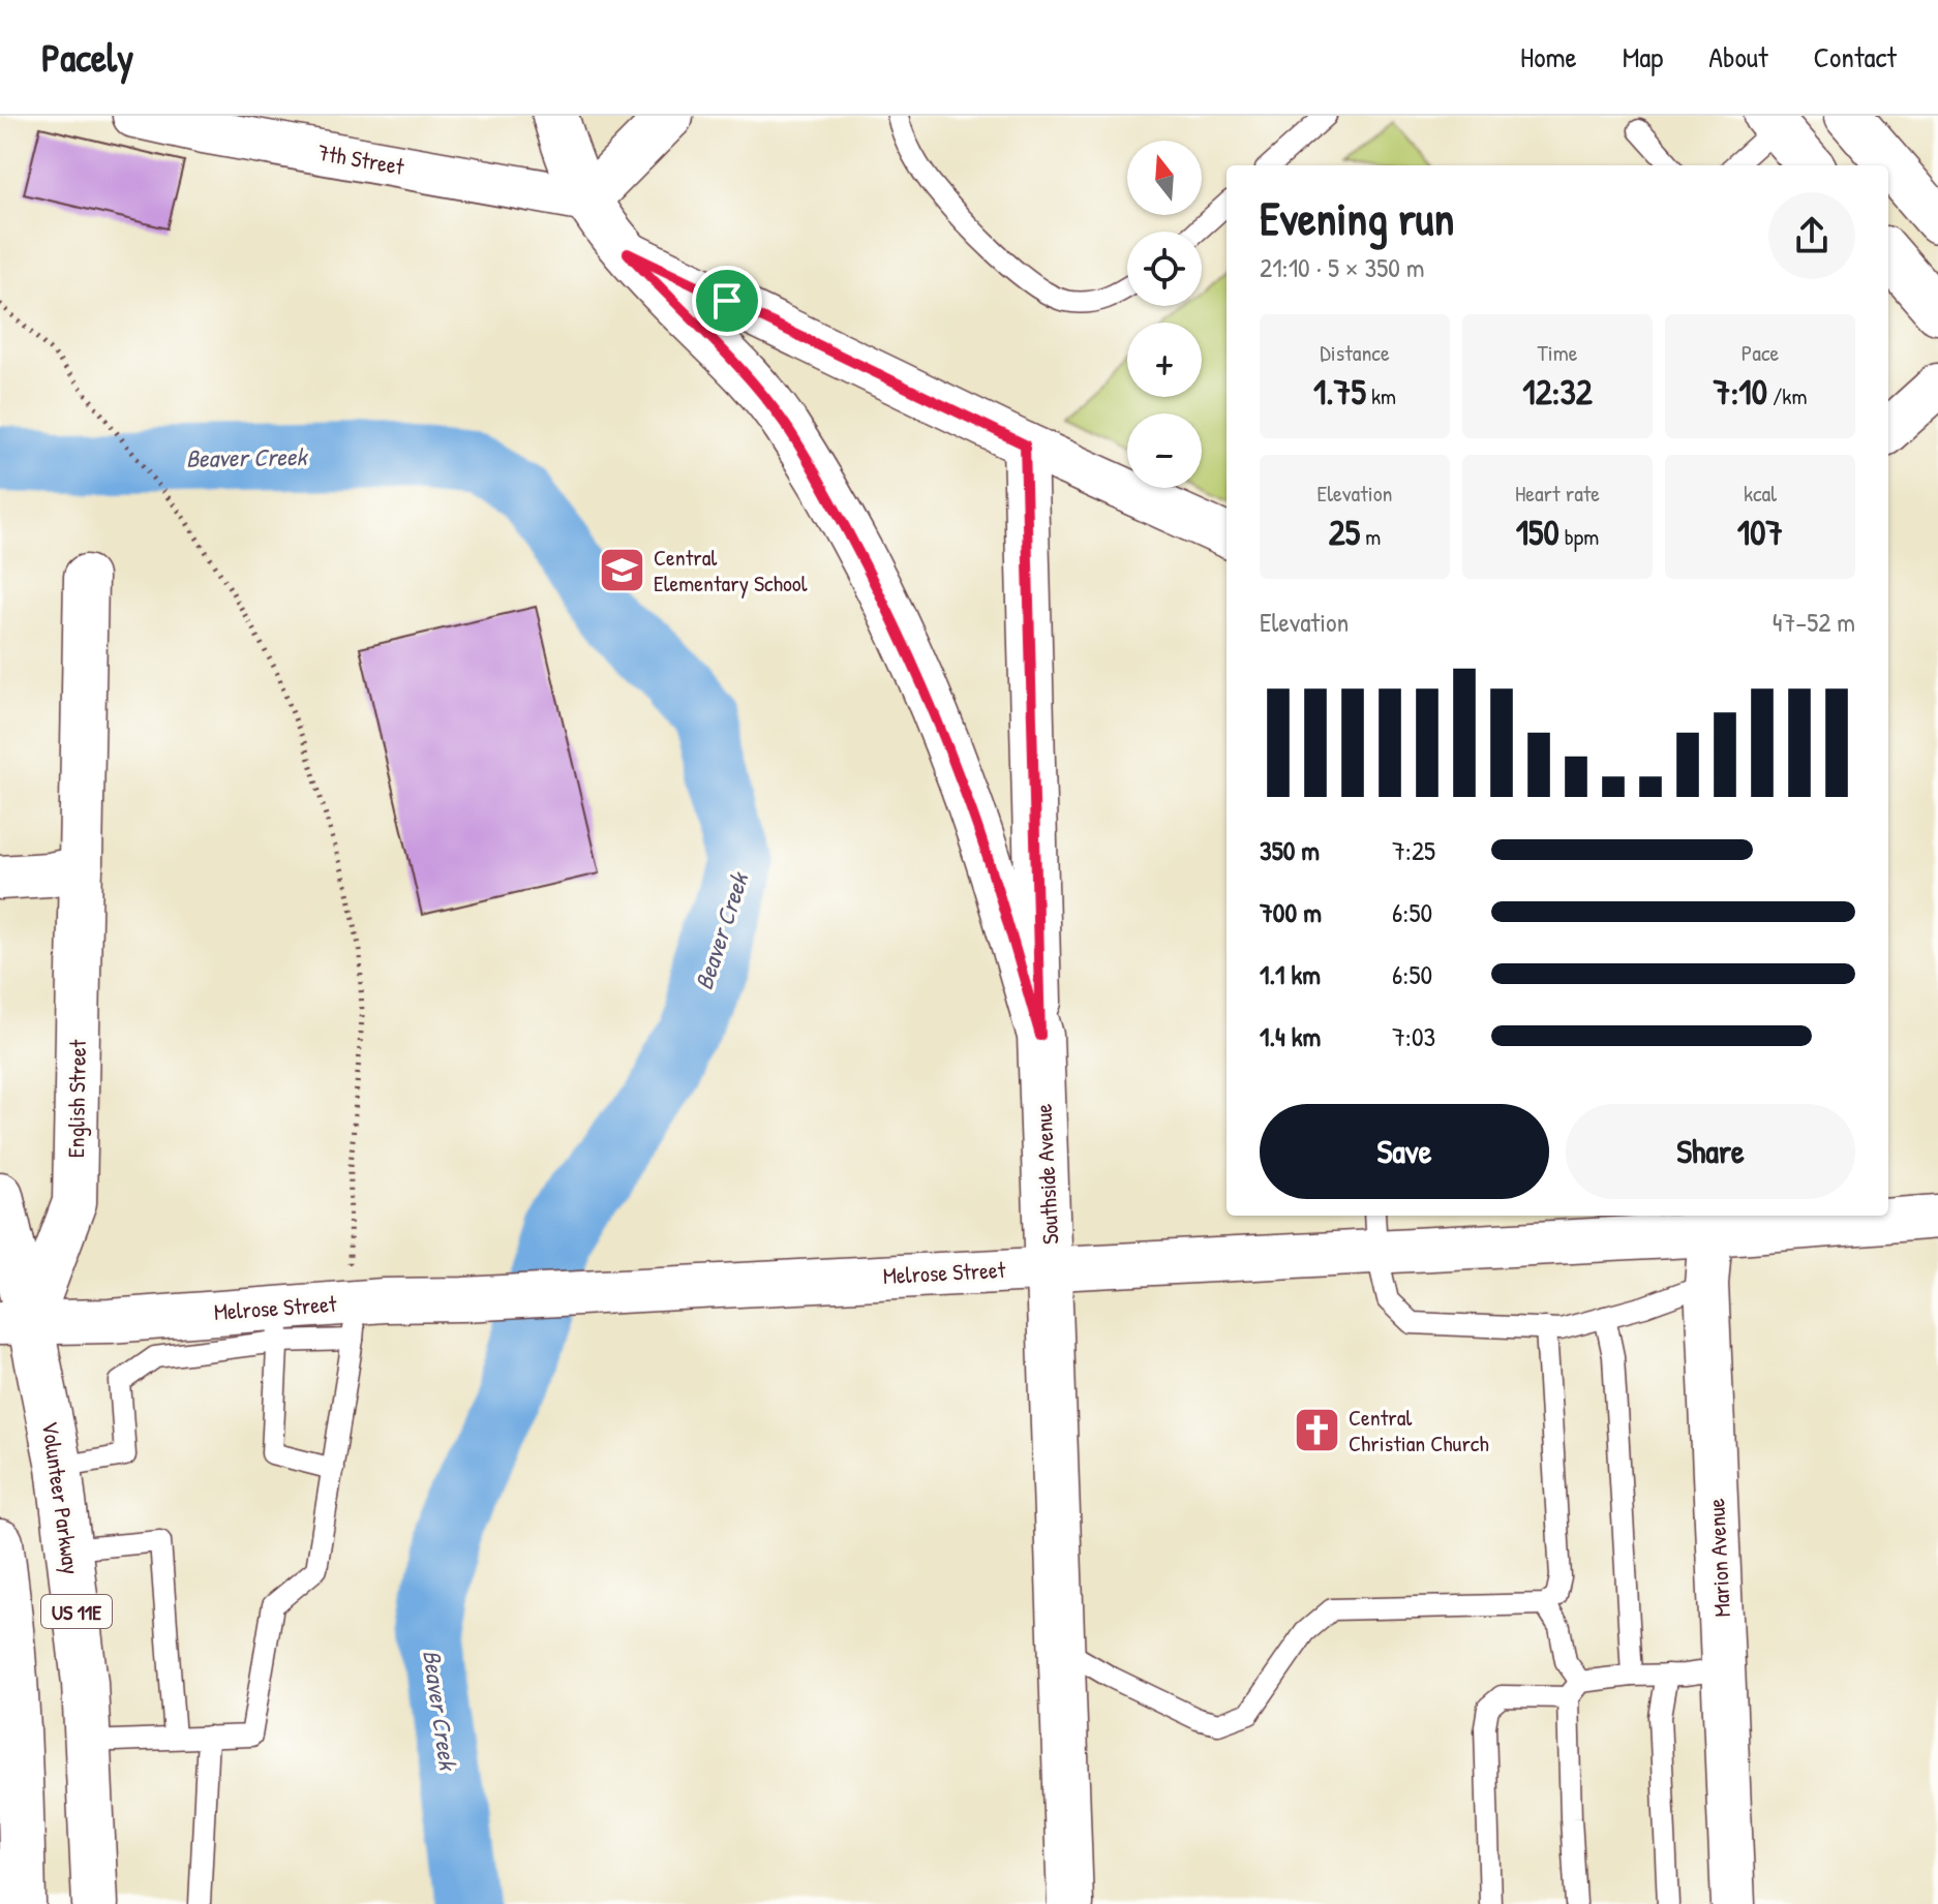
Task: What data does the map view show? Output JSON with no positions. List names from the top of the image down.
{
  "streets": {
    "main road": ["Southside Avenue", "Volunteer Parkway", "US 11E"],
    "street": [
      "7th Street",
      "English Street",
      "Melrose Street",
      "Marion Avenue"
    ]
  },
  "crossings": [
    ["English Street", "Melrose Street"],
    ["English Street", "Volunteer Parkway"],
    ["Southside Avenue", "Melrose Street"],
    ["Melrose Street", "Volunteer Parkway"],
    ["Melrose Street", "Marion Avenue"]
  ],
  "water": ["Beaver Creek"],
  "places": {
    "school or university": ["Central Elementary School"],
    "church": ["Central Christian Church"]
  },
  "north": "top",
  "page": {
    "header": "Pacely",
    "nav": [
      "Home",
      "Map",
      "About",
      "Contact"
    ],
    "map_buttons": ["+", "−"],
    "heading": ["Evening run", "21:10 · 5 × 350 m"],
    "stats": [
      ["Distance", "1.75 km"],
      ["Time", "12:32"],
      ["Pace", "7:10 /km"],
      ["Elevation", "25 m"],
      ["Heart rate", "150 bpm"],
      ["kcal", "107"]
    ],
    "chart": ["Elevation", "47–52 m"],
    "list": [
      {
        "name": "350 m",
        "note": "7:25"
      },
      {
        "name": "700 m",
        "note": "6:50"
      },
      {
        "name": "1.1 km",
        "note": "6:50"
      },
      {
        "name": "1.4 km",
        "note": "7:03"
      }
    ],
    "buttons": ["Save", "Share"]
  }
}
